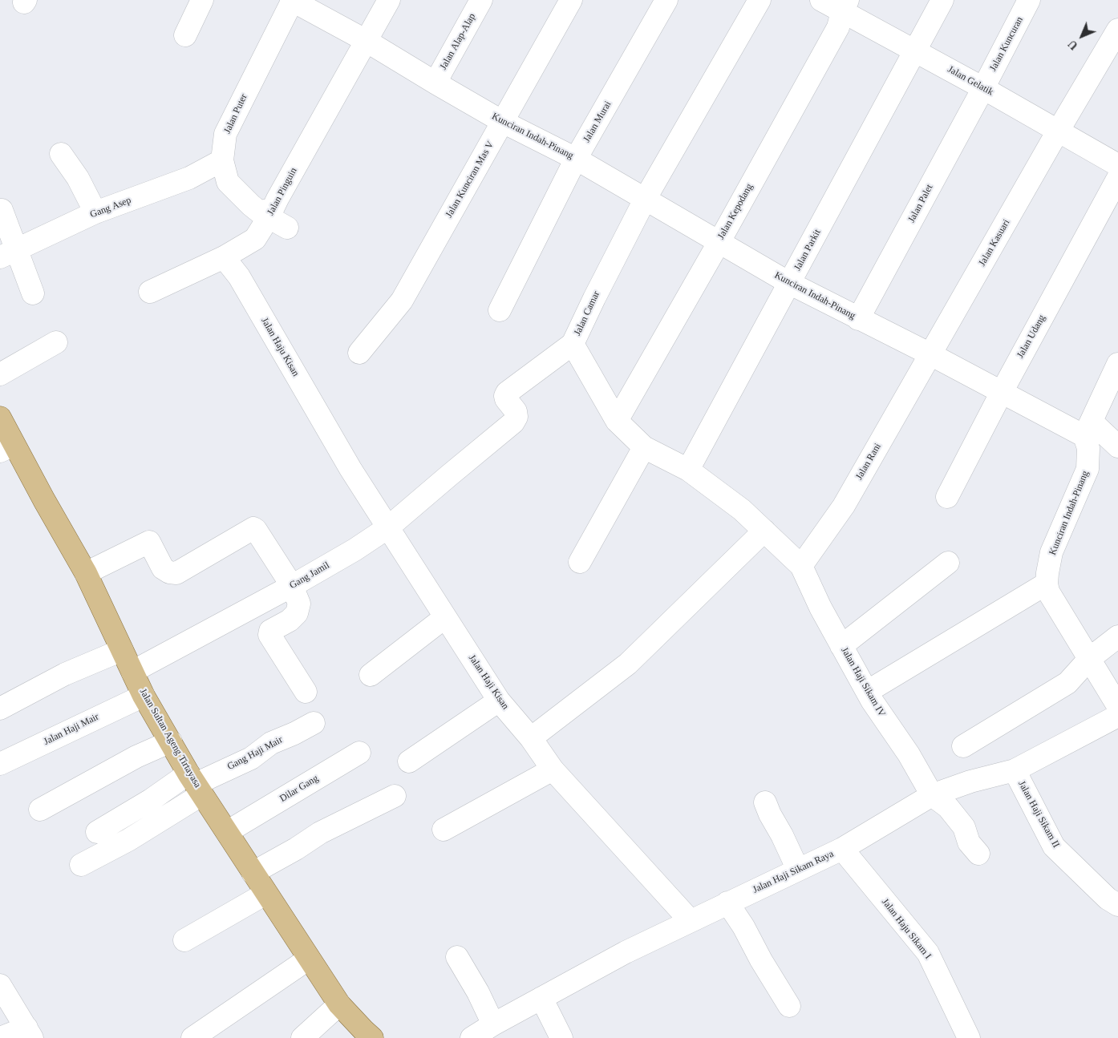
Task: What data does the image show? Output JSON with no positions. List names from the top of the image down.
{
  "streets": {
    "main road": ["Jalan Sultan Ageng Tirtayasa"],
    "street": [
      "Jalan Alap-Alap",
      "Jalan Kuncuran",
      "Jalan Gelatik",
      "Jalan Puter",
      "Jalan Murai",
      "Kunciran Indah-Pinang",
      "Jalan Kunciran Mas V",
      "Jalan Pinguin",
      "Jalan Palet",
      "Gang Asep",
      "Jalan Kepodang",
      "Jalan Kasuari",
      "Jalan Parkit",
      "Jalan Camar",
      "Jalan Udang",
      "Jalan Haju Kisan",
      "Jalan Rani",
      "Gang Jamil",
      "Jalan Haji Kisan",
      "Jalan Haji Sikam IV",
      "Jalan Haji Mair",
      "Gang Haji Mair",
      "Dilar Gang",
      "Jalan Haji Sikam II",
      "Jalan Haji Sikam Raya",
      "Jalan Haju Sikam I"
    ]
  },
  "crossings": [
    ["Jalan Alap-Alap", "Kunciran Indah-Pinang"],
    ["Jalan Kuncuran", "Jalan Gelatik"],
    ["Jalan Kuncuran", "Jalan Palet"],
    ["Jalan Gelatik", "Jalan Palet"],
    ["Jalan Gelatik", "Jalan Kepodang"],
    ["Jalan Gelatik", "Jalan Kasuari"],
    ["Jalan Gelatik", "Jalan Parkit"],
    ["Jalan Puter", "Kunciran Indah-Pinang"],
    ["Jalan Puter", "Jalan Pinguin"],
    ["Jalan Puter", "Gang Asep"],
    ["Jalan Murai", "Kunciran Indah-Pinang"],
    ["Kunciran Indah-Pinang", "Jalan Kunciran Mas V"],
    ["Kunciran Indah-Pinang", "Jalan Pinguin"],
    ["Kunciran Indah-Pinang", "Jalan Palet"],
    ["Kunciran Indah-Pinang", "Jalan Kepodang"],
    ["Kunciran Indah-Pinang", "Jalan Kasuari"],
    ["Kunciran Indah-Pinang", "Jalan Parkit"],
    ["Kunciran Indah-Pinang", "Jalan Camar"],
    ["Kunciran Indah-Pinang", "Jalan Udang"],
    ["Kunciran Indah-Pinang", "Jalan Rani"],
    ["Jalan Pinguin", "Jalan Haju Kisan"],
    ["Jalan Kepodang", "Jalan Camar"],
    ["Jalan Kasuari", "Jalan Rani"],
    ["Jalan Parkit", "Jalan Camar"],
    ["Jalan Camar", "Jalan Rani"],
    ["Jalan Camar", "Gang Jamil"],
    ["Jalan Camar", "Jalan Haji Sikam IV"],
    ["Jalan Haju Kisan", "Jalan Haji Kisan"],
    ["Jalan Rani", "Jalan Haji Sikam IV"],
    ["Gang Jamil", "Jalan Haji Kisan"],
    ["Gang Jamil", "Jalan Sultan Ageng Tirtayasa"],
    ["Jalan Haji Kisan", "Jalan Haji Sikam Raya"],
    ["Jalan Haji Sikam IV", "Jalan Haji Sikam Raya"],
    ["Jalan Haji Mair", "Jalan Sultan Ageng Tirtayasa"],
    ["Jalan Sultan Ageng Tirtayasa", "Gang Haji Mair"],
    ["Jalan Sultan Ageng Tirtayasa", "Dilar Gang"],
    ["Jalan Haji Sikam II", "Jalan Haji Sikam Raya"],
    ["Jalan Haji Sikam Raya", "Jalan Haju Sikam I"]
  ],
  "north": "bottom left"
}
